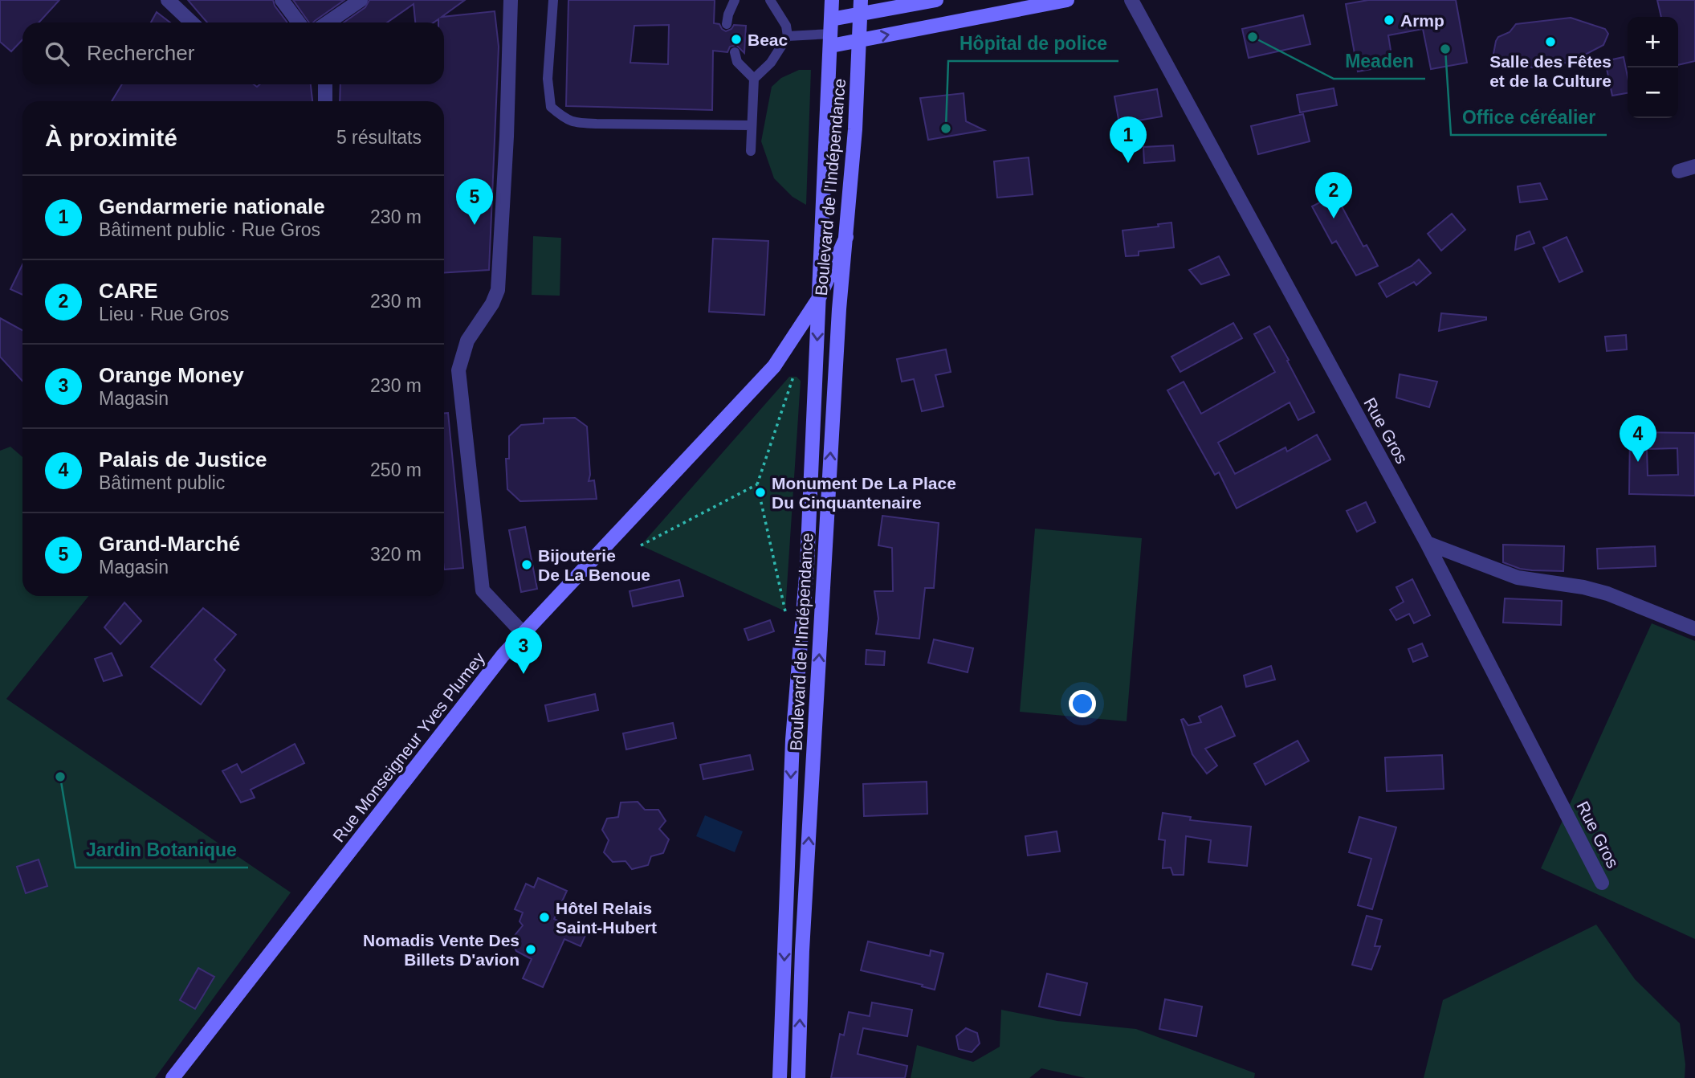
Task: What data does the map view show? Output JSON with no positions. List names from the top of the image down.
{
  "streets": {
    "main road": ["Boulevard de l'Indépendance", "Rue Monseigneur Yves Plumey"],
    "street": ["Rue Gros"]
  },
  "crossings": [
    ["Boulevard de l'Indépendance", "Rue Monseigneur Yves Plumey"]
  ],
  "places": [
    "Armp",
    "Meaden",
    "Beac",
    "Salle des Fêtes et de la Culture",
    "Office céréalier",
    "Hôpital de police",
    "Monument De La Place Du Cinquantenaire",
    "Bijouterie De La Benoue",
    "Jardin Botanique",
    "Hôtel Relais Saint-Hubert",
    "Nomadis Vente Des Billets D'avion"
  ],
  "page": {
    "map_buttons": ["+", "−"],
    "search": "Rechercher",
    "heading": ["À proximité", "5 résultats"],
    "pins": [
      "1",
      "2",
      "5",
      "4",
      "3"
    ],
    "list": [
      {
        "mark": "1",
        "name": "Gendarmerie nationale",
        "note": "Bâtiment public · Rue Gros",
        "value": "230 m"
      },
      {
        "mark": "2",
        "name": "CARE",
        "note": "Lieu · Rue Gros",
        "value": "230 m"
      },
      {
        "mark": "3",
        "name": "Orange Money",
        "note": "Magasin",
        "value": "230 m"
      },
      {
        "mark": "4",
        "name": "Palais de Justice",
        "note": "Bâtiment public",
        "value": "250 m"
      },
      {
        "mark": "5",
        "name": "Grand-Marché",
        "note": "Magasin",
        "value": "320 m"
      }
    ]
  }
}
